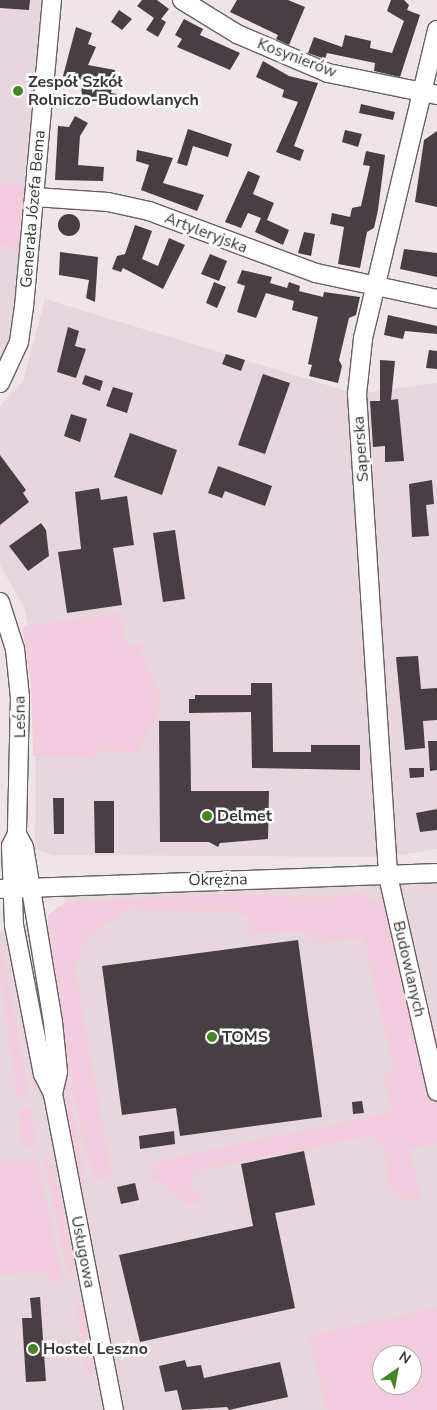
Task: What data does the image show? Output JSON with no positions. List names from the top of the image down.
{
  "streets": {
    "street": [
      "Kosynierów",
      "Generała Józefa Bema",
      "Artyleryjska",
      "Saperska",
      "Leśna",
      "Okrężna",
      "Budowlanych",
      "Usługowa"
    ]
  },
  "crossings": [
    ["Kosynierów", "Saperska"],
    ["Generała Józefa Bema", "Artyleryjska"],
    ["Artyleryjska", "Saperska"],
    ["Saperska", "Okrężna"],
    ["Saperska", "Budowlanych"],
    ["Leśna", "Okrężna"],
    ["Leśna", "Usługowa"],
    ["Okrężna", "Budowlanych"],
    ["Okrężna", "Usługowa"]
  ],
  "places": [
    "Zespół Szkół Rolniczo-Budowlanych",
    "Delmet",
    "TOMS",
    "Hostel Leszno"
  ],
  "north": "top right"
}
